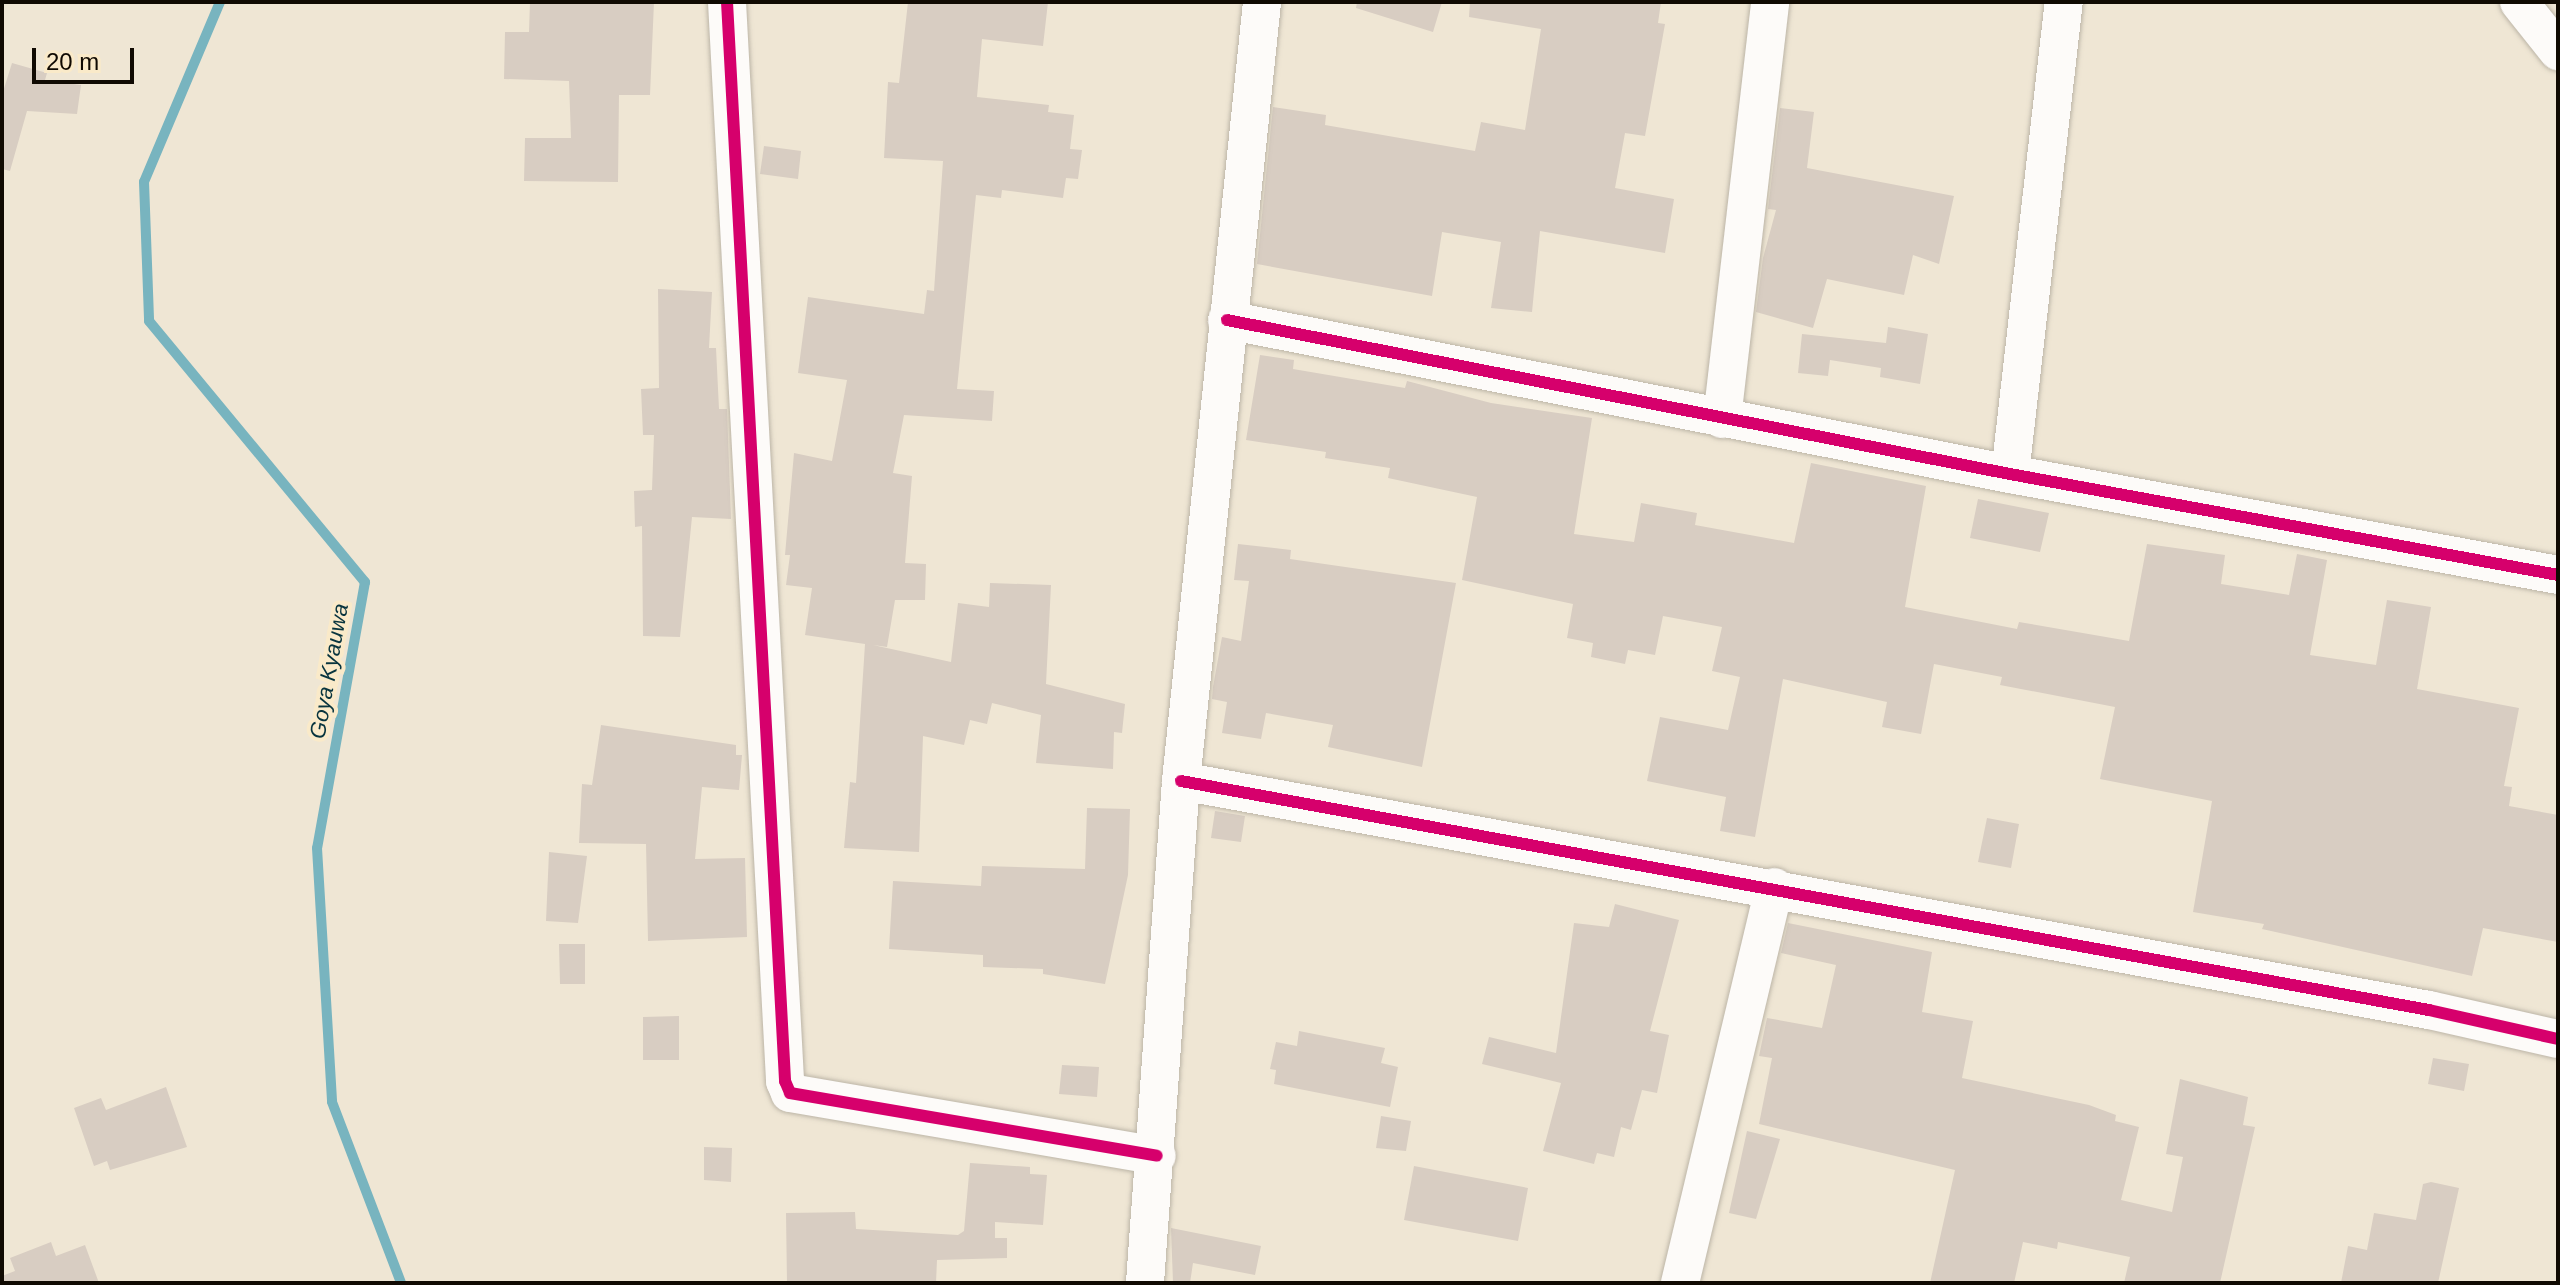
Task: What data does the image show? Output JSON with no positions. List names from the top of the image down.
{
  "water": ["Goya Kyauwa"],
  "scale_bar": "20 m"
}
